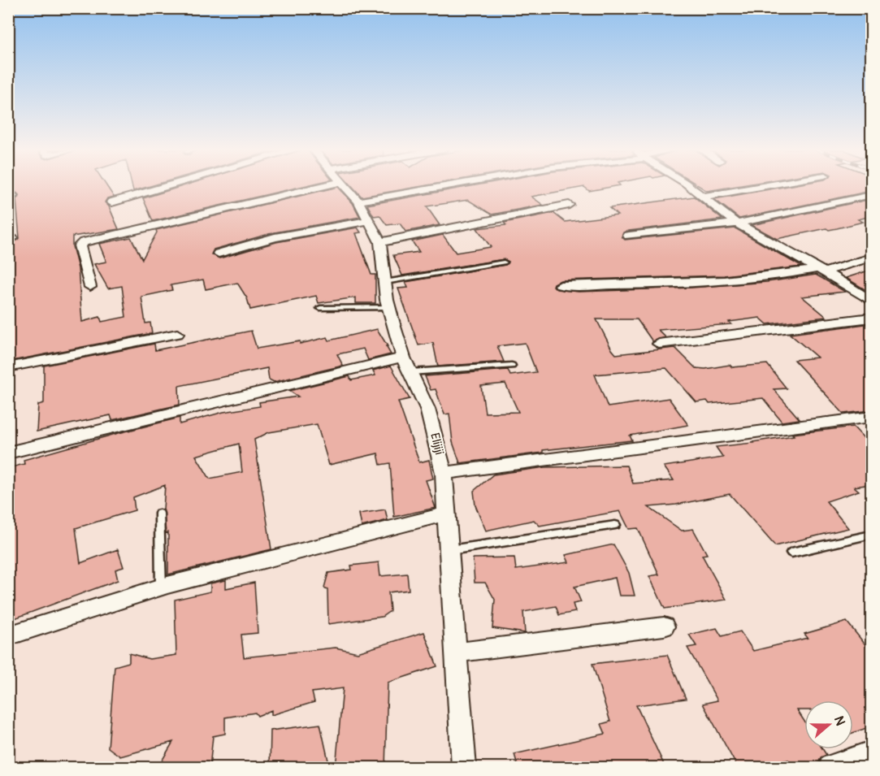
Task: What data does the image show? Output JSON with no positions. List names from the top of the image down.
{
  "streets": {
    "street": ["Elijiji"]
  },
  "north": "right"
}
